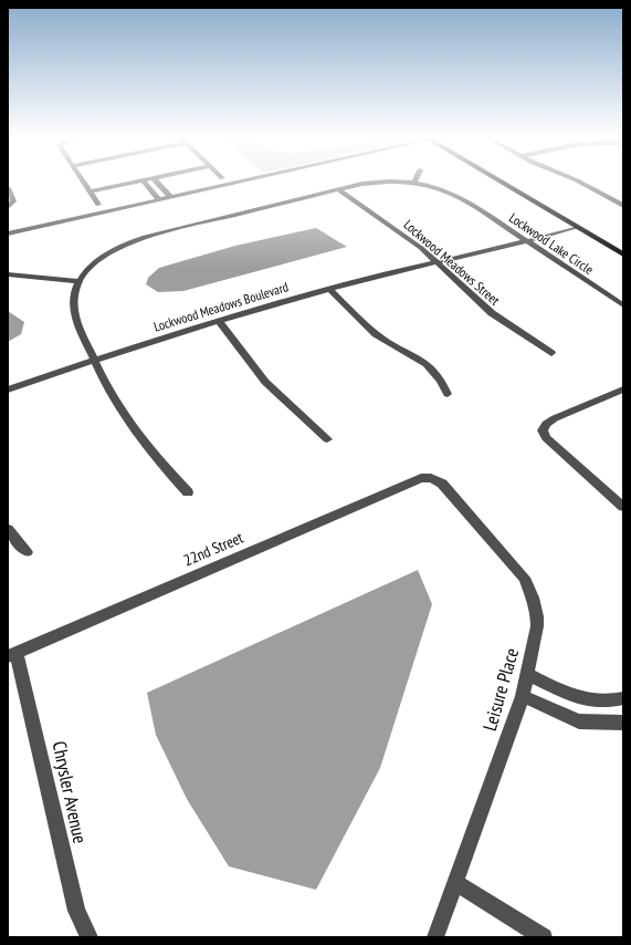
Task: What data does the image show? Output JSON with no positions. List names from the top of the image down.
{
  "streets": {
    "street": [
      "Lockwood Lake Circle",
      "Lockwood Meadows Street",
      "Lockwood Meadows Boulevard",
      "22nd Street",
      "Leisure Place",
      "Chrysler Avenue"
    ]
  },
  "crossings": [
    ["Lockwood Lake Circle", "Lockwood Meadows Street"],
    ["Lockwood Lake Circle", "Lockwood Meadows Boulevard"],
    ["Lockwood Meadows Street", "Lockwood Meadows Boulevard"],
    ["22nd Street", "Leisure Place"],
    ["22nd Street", "Chrysler Avenue"]
  ]
}
